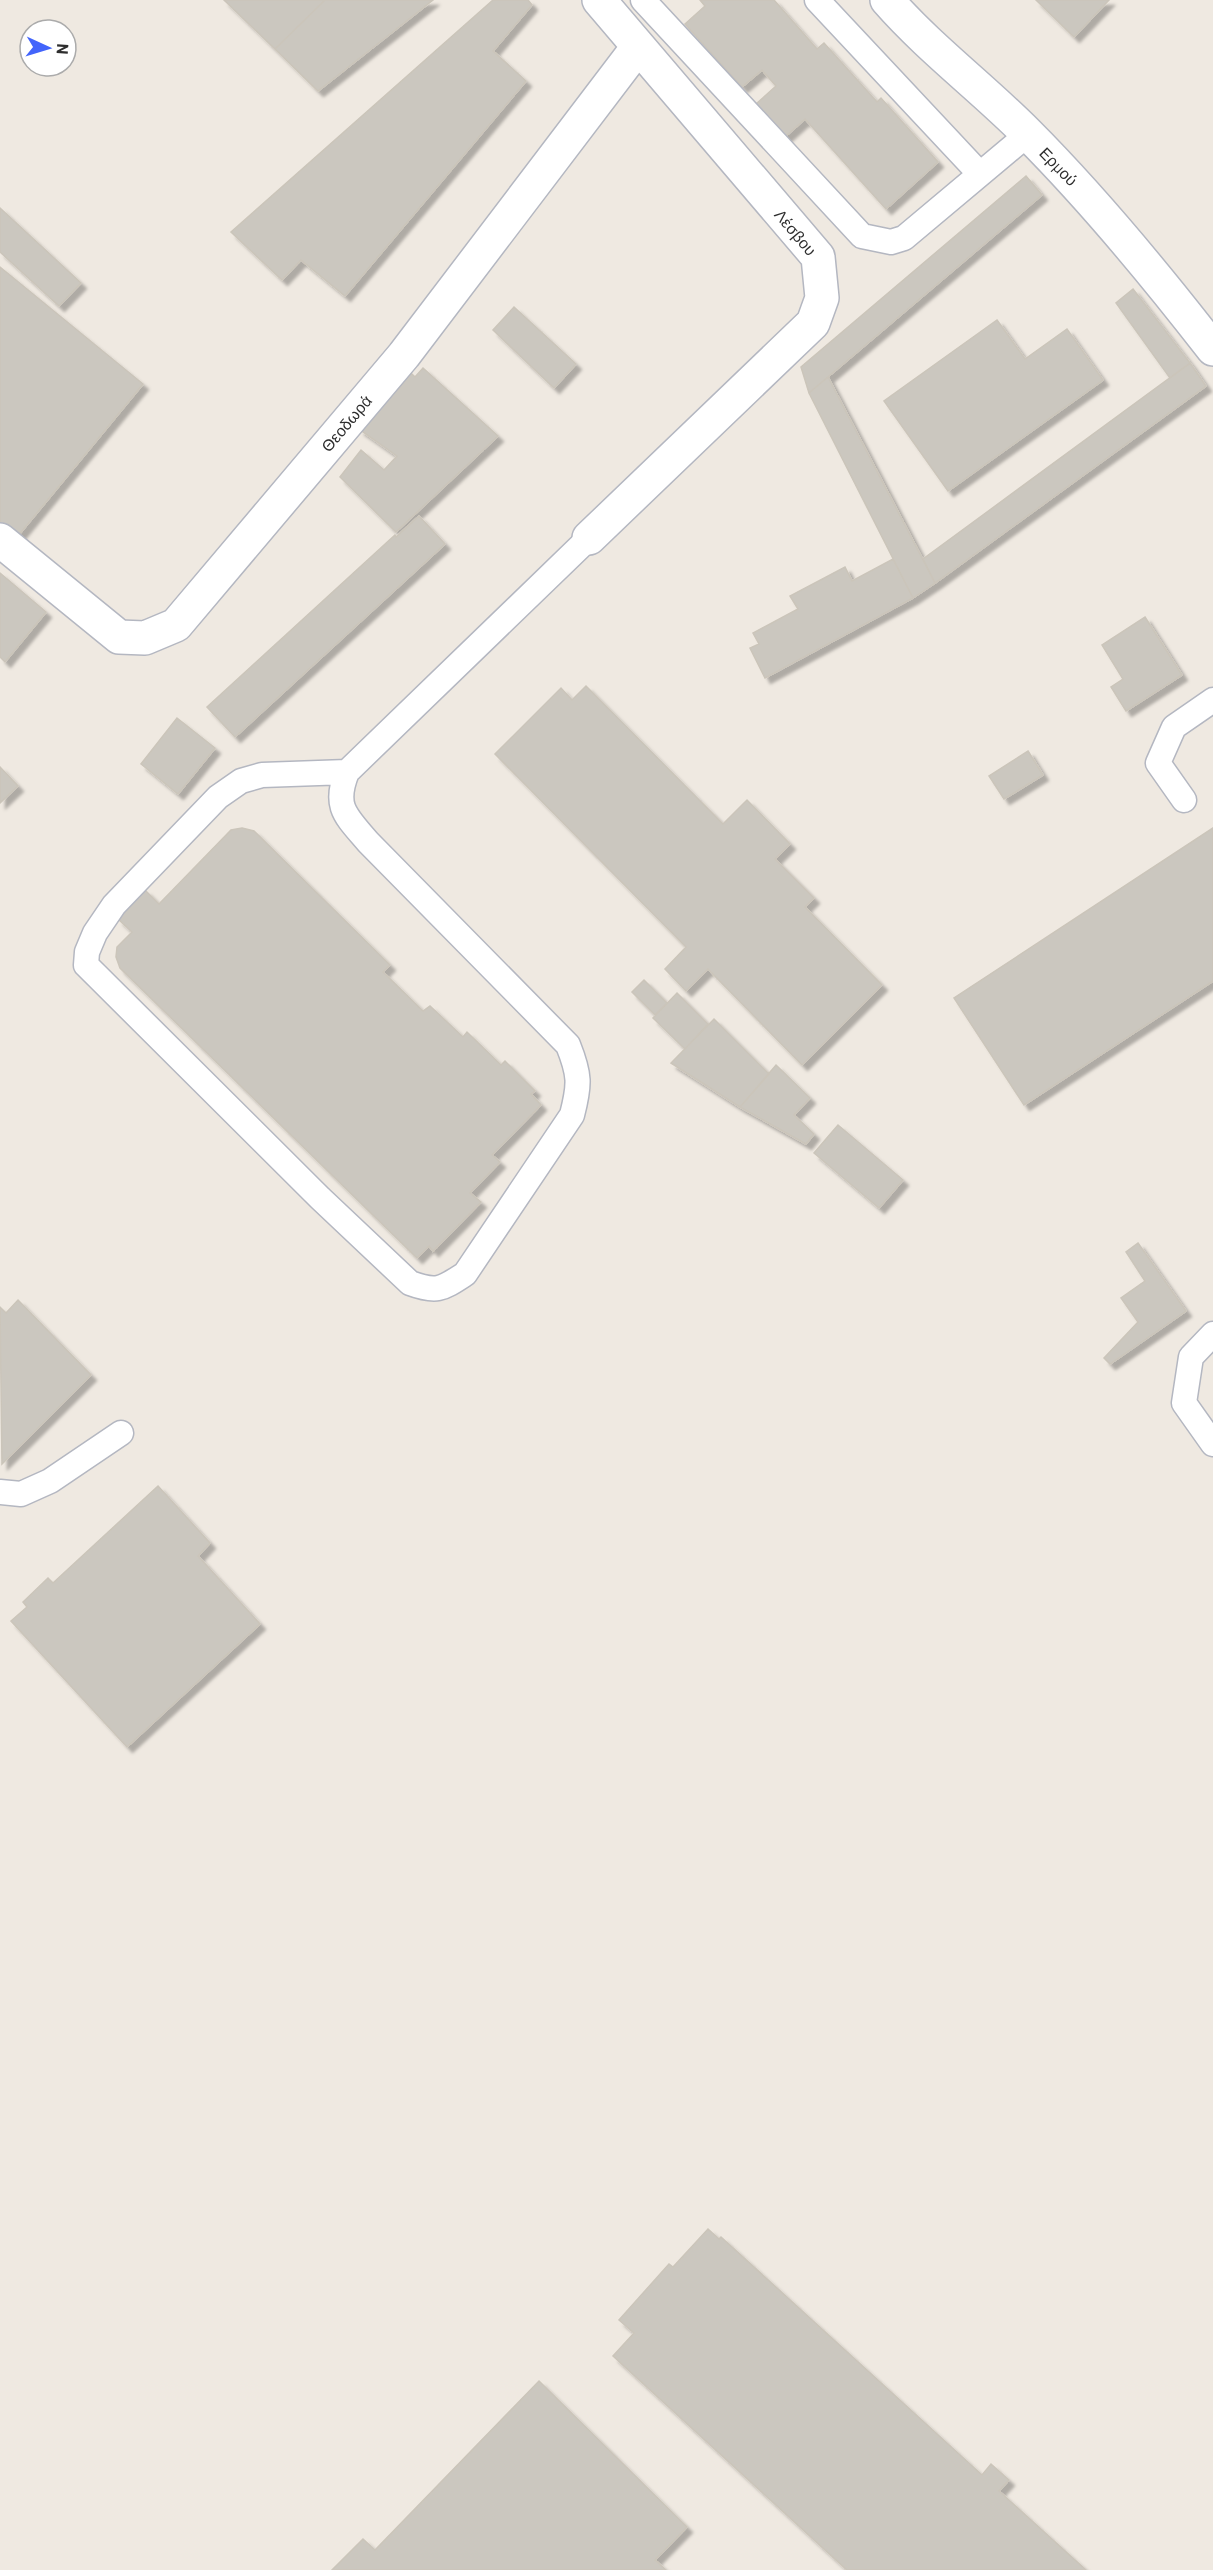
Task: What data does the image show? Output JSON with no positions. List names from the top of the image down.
{
  "streets": {
    "street": ["Ερμού", "Λέσβου", "Θεοδωρά"]
  },
  "crossings": [
    ["Λέσβου", "Θεοδωρά"]
  ],
  "north": "right"
}
